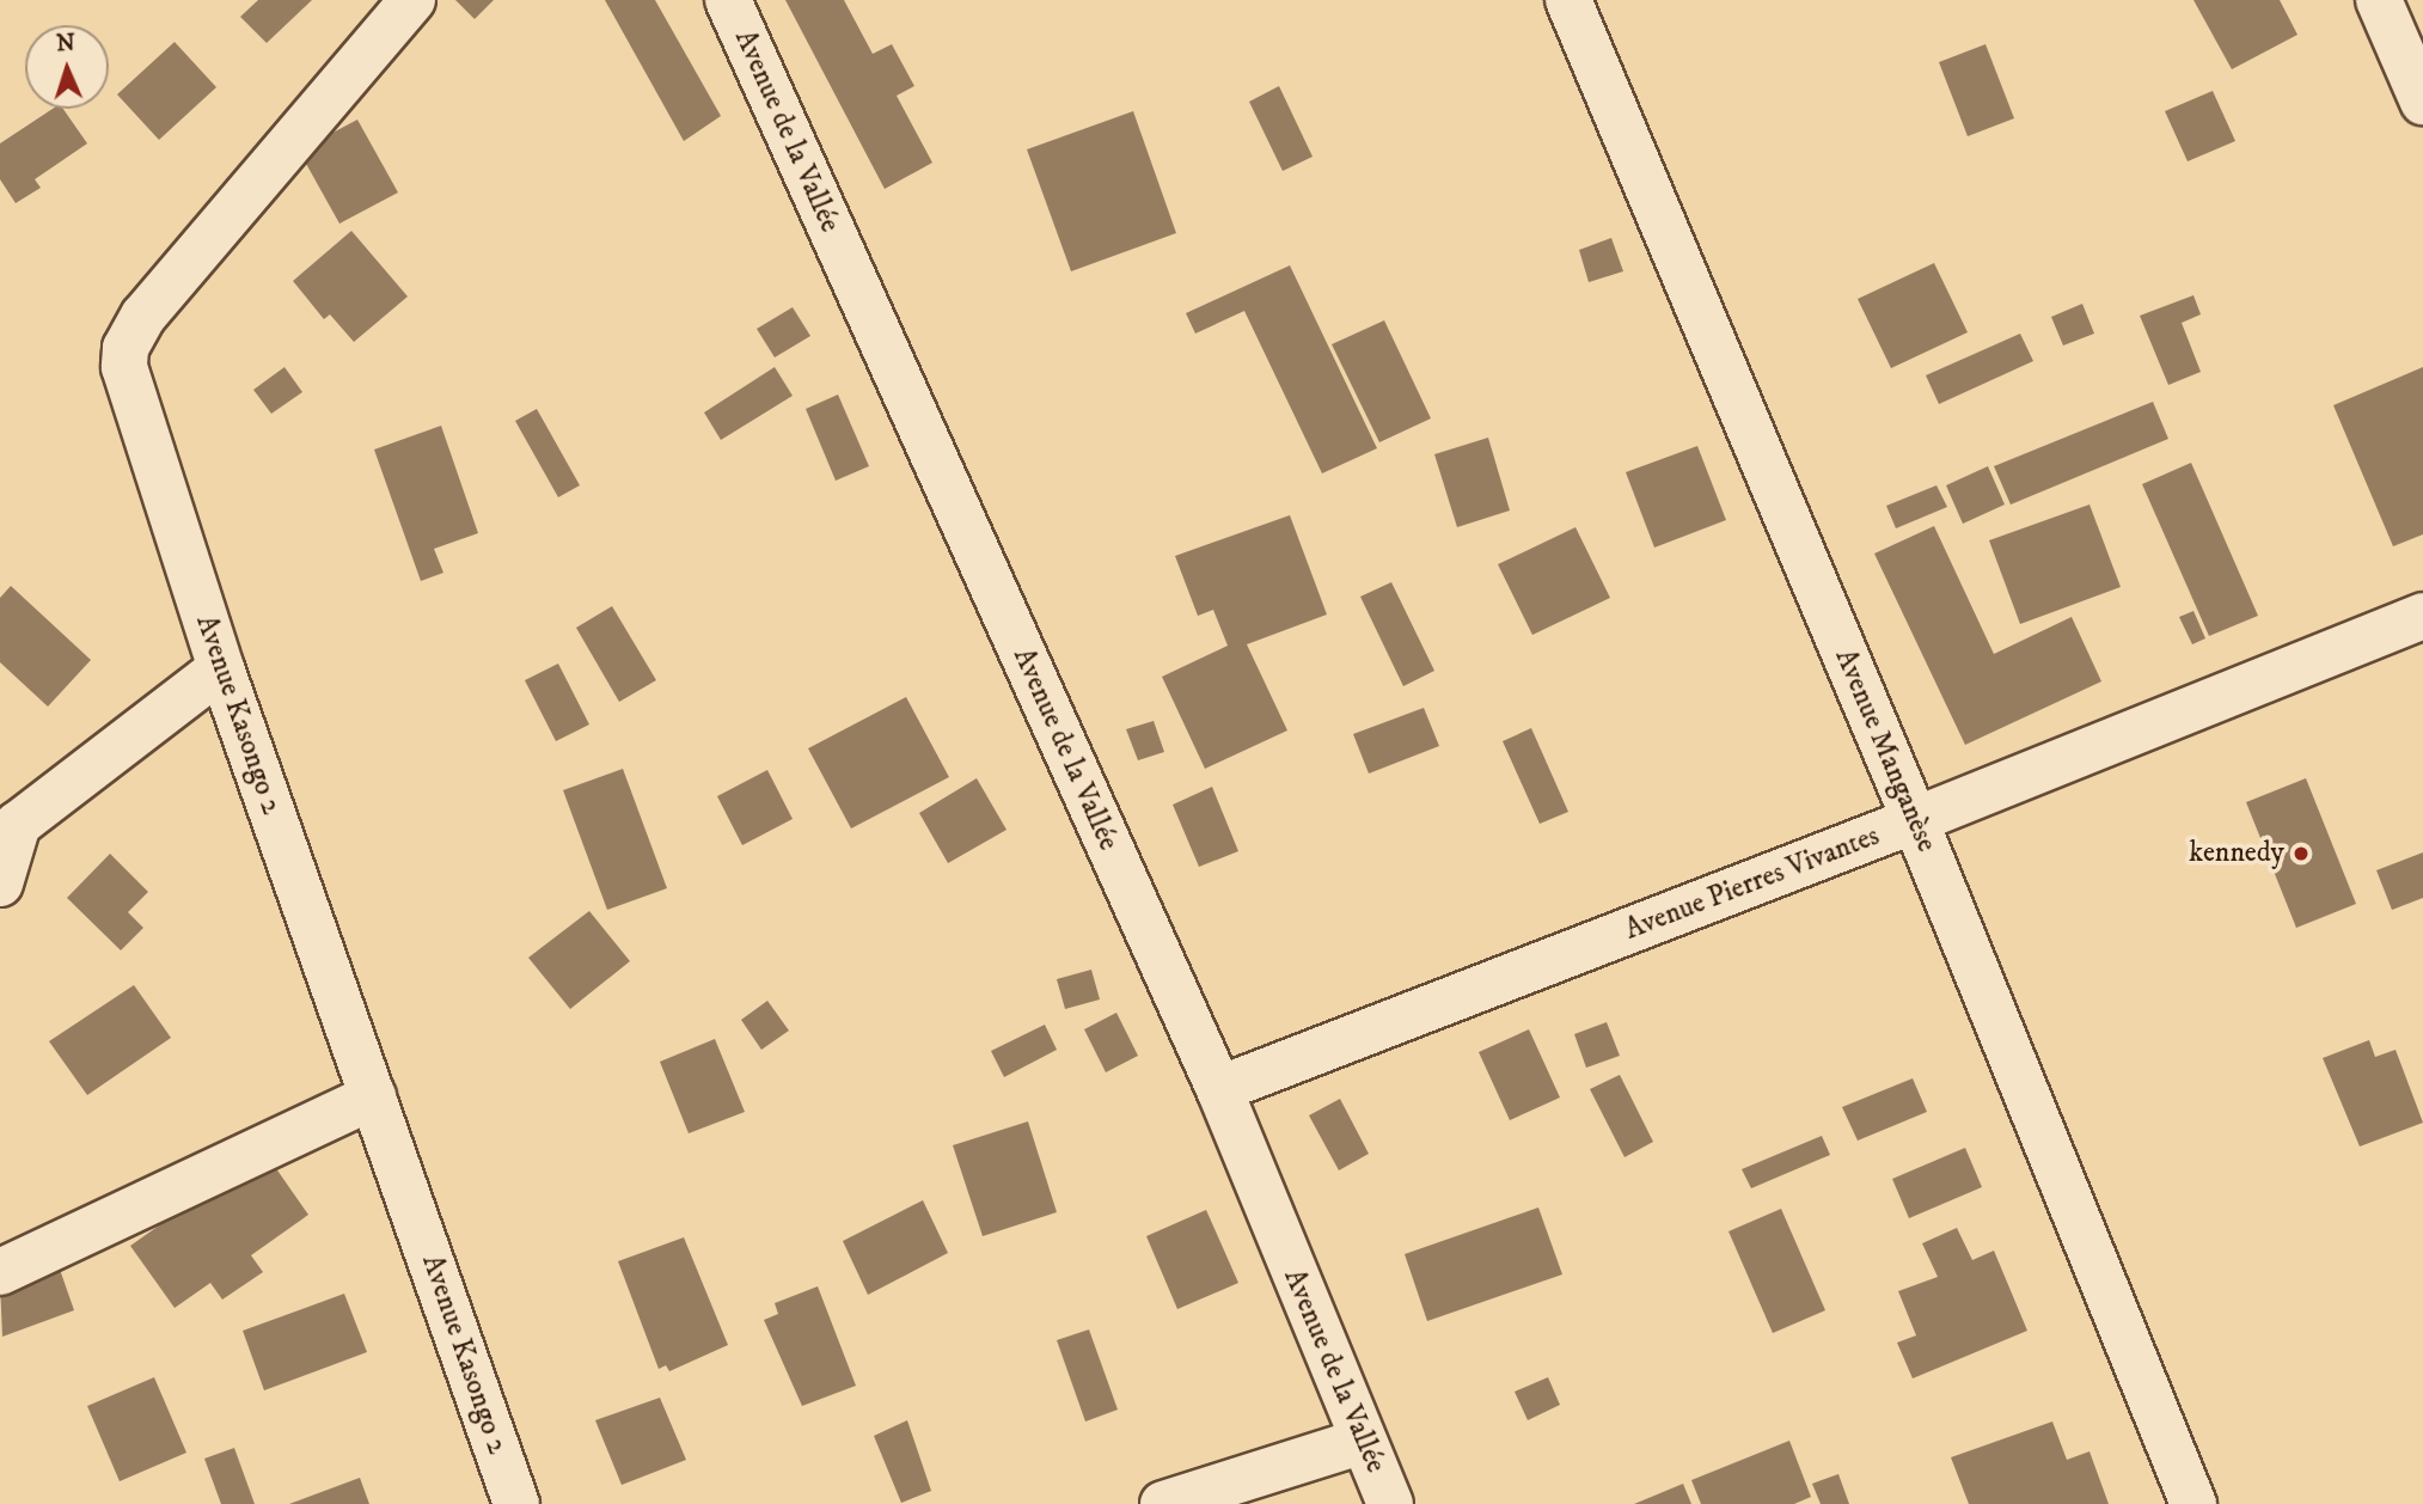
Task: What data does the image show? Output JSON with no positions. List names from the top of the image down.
{
  "streets": {
    "street": [
      "Avenue de la Vallée",
      "Avenue Kasongo 2",
      "Avenue Manganèse",
      "Avenue Pierres Vivantes"
    ]
  },
  "crossings": [
    ["Avenue de la Vallée", "Avenue Pierres Vivantes"],
    ["Avenue Manganèse", "Avenue Pierres Vivantes"]
  ],
  "places": ["kennedy"],
  "north": "top"
}
